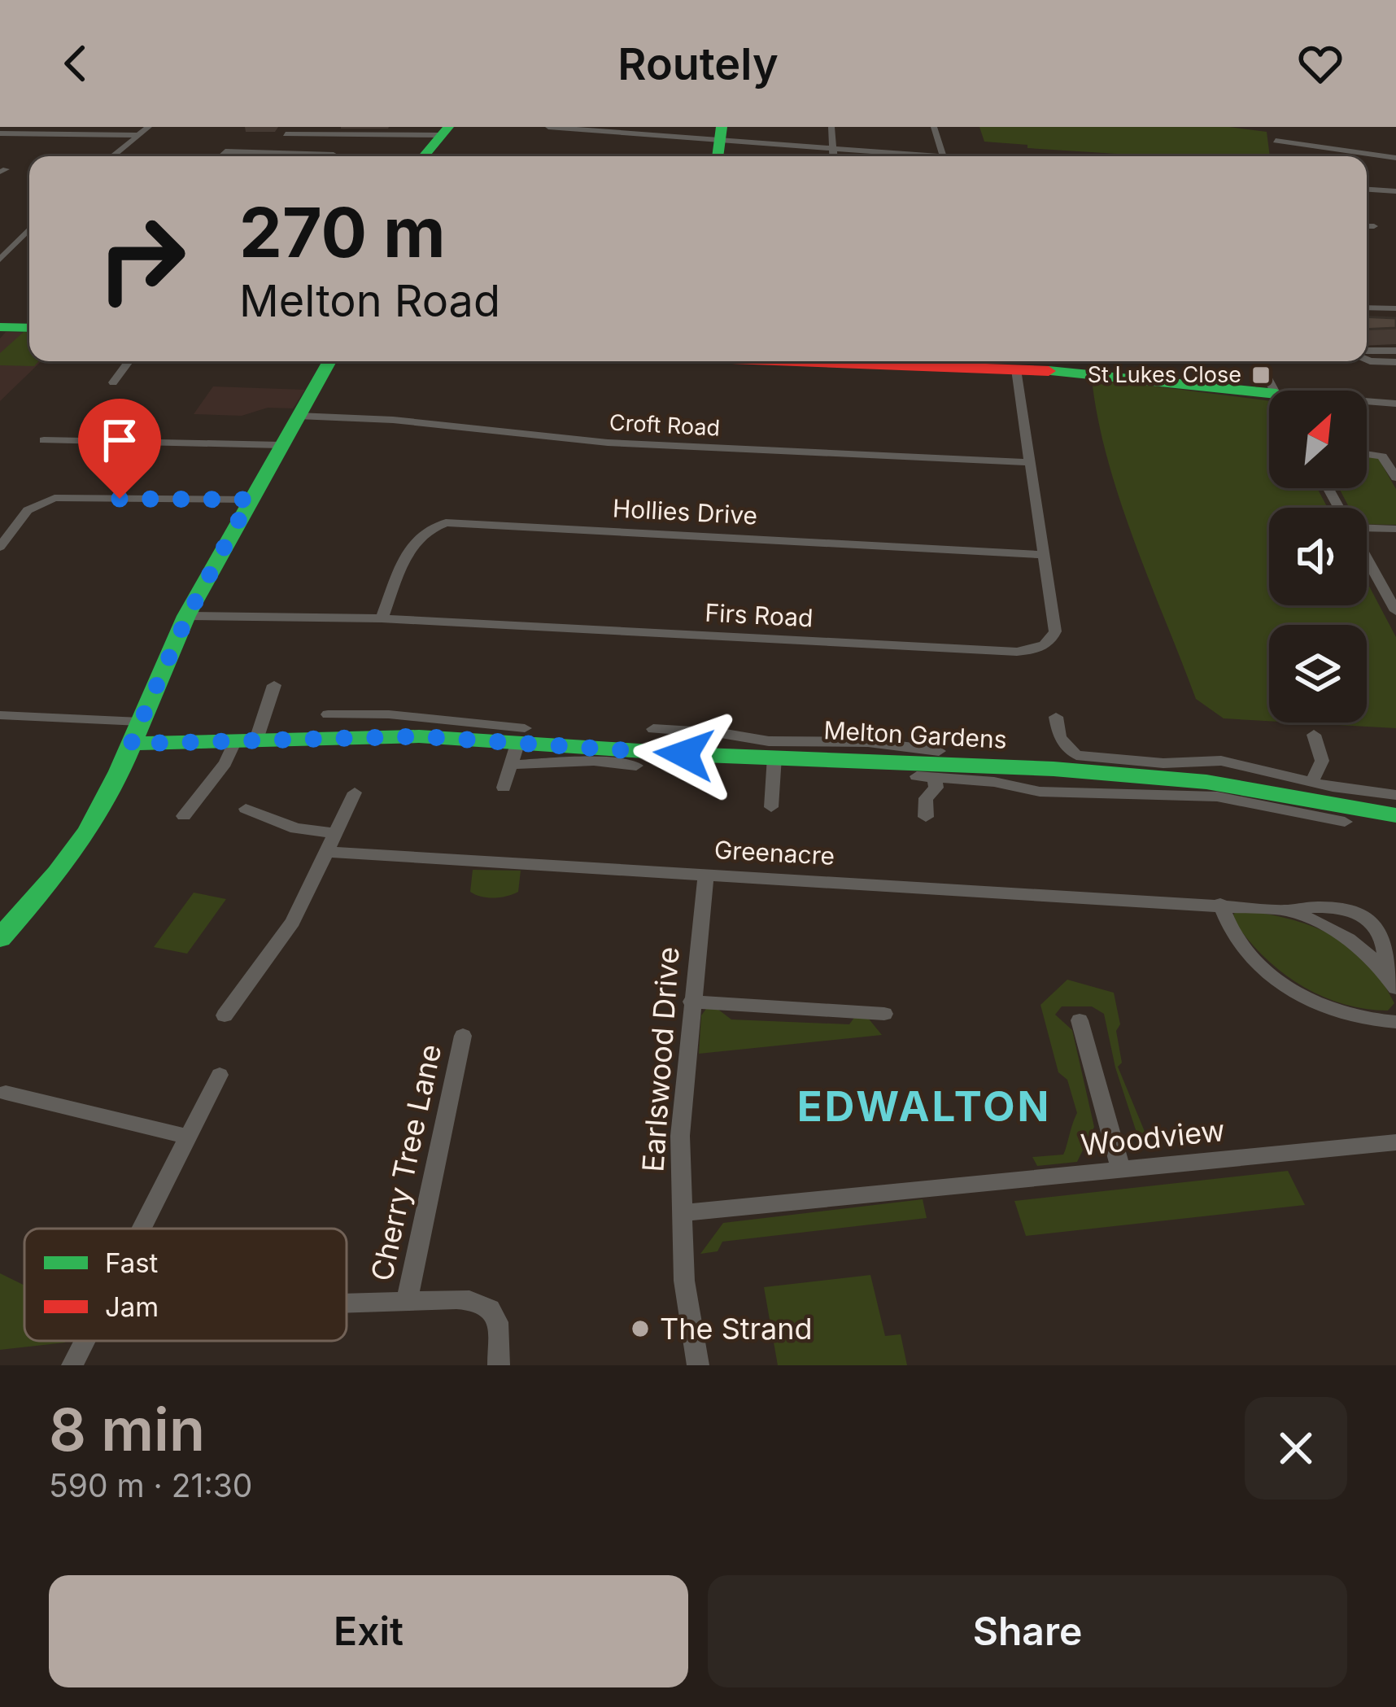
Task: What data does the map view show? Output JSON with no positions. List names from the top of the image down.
{
  "streets": {
    "street": [
      "Croft Road",
      "Hollies Drive",
      "Firs Road",
      "Melton Gardens",
      "Greenacre",
      "Earlswood Drive",
      "Woodview",
      "Cherry Tree Lane"
    ]
  },
  "crossings": [
    ["Croft Road", "Firs Road"],
    ["Hollies Drive", "Firs Road"],
    ["Greenacre", "Earlswood Drive"],
    ["Earlswood Drive", "Woodview"]
  ],
  "districts": ["EDWALTON"],
  "places": {
    "transit": ["St Lukes Close"],
    "other": ["The Strand"]
  },
  "legend": ["Fast", "Jam"],
  "north": "top right",
  "page": {
    "header": "Routely",
    "turn": ["270 m", "Melton Road"],
    "heading": ["8 min", "590 m · 21:30"],
    "buttons": ["Exit", "Share"]
  }
}
